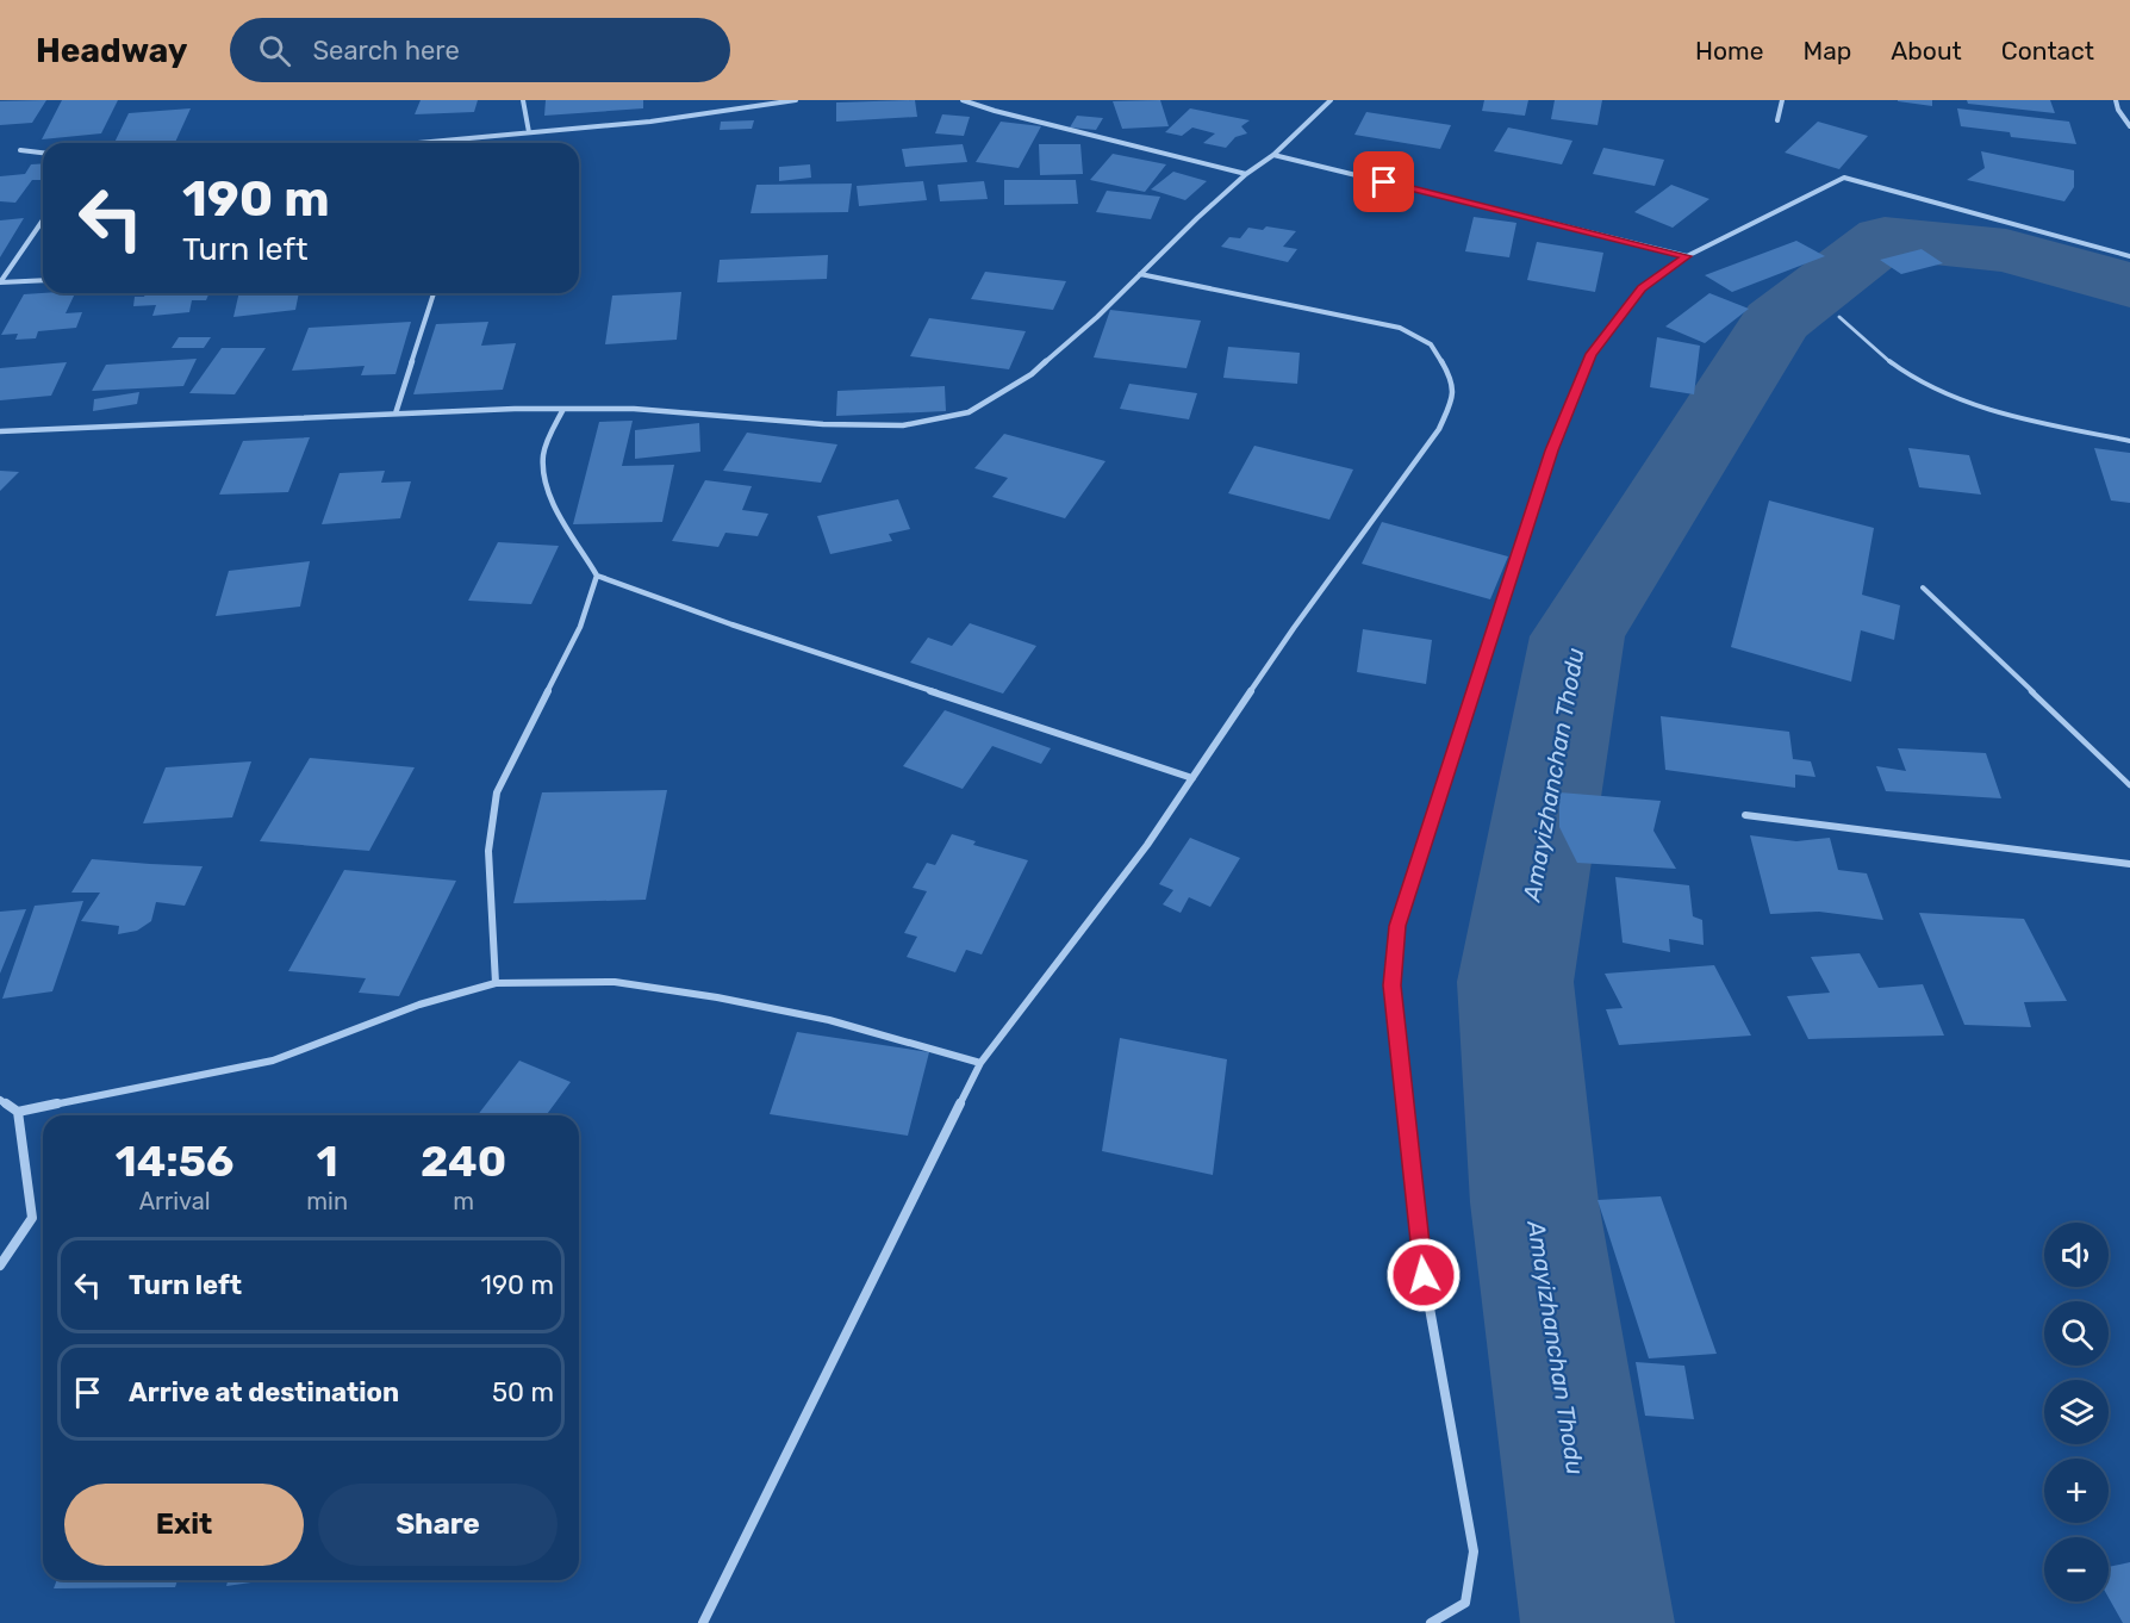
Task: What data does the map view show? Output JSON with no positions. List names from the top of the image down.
{
  "water": ["Amayizhanchan Thodu"],
  "page": {
    "header": "Headway",
    "search": "Search here",
    "nav": [
      "Home",
      "Map",
      "About",
      "Contact"
    ],
    "turn": ["190 m", "Turn left"],
    "eta": [
      "14:56",
      "Arrival",
      "1",
      "min",
      "240",
      "m"
    ],
    "map_buttons": ["+", "−"],
    "list": [
      {
        "name": "Turn left",
        "value": "190 m"
      },
      {
        "name": "Arrive at destination",
        "value": "50 m"
      }
    ],
    "buttons": ["Exit", "Share"]
  }
}
